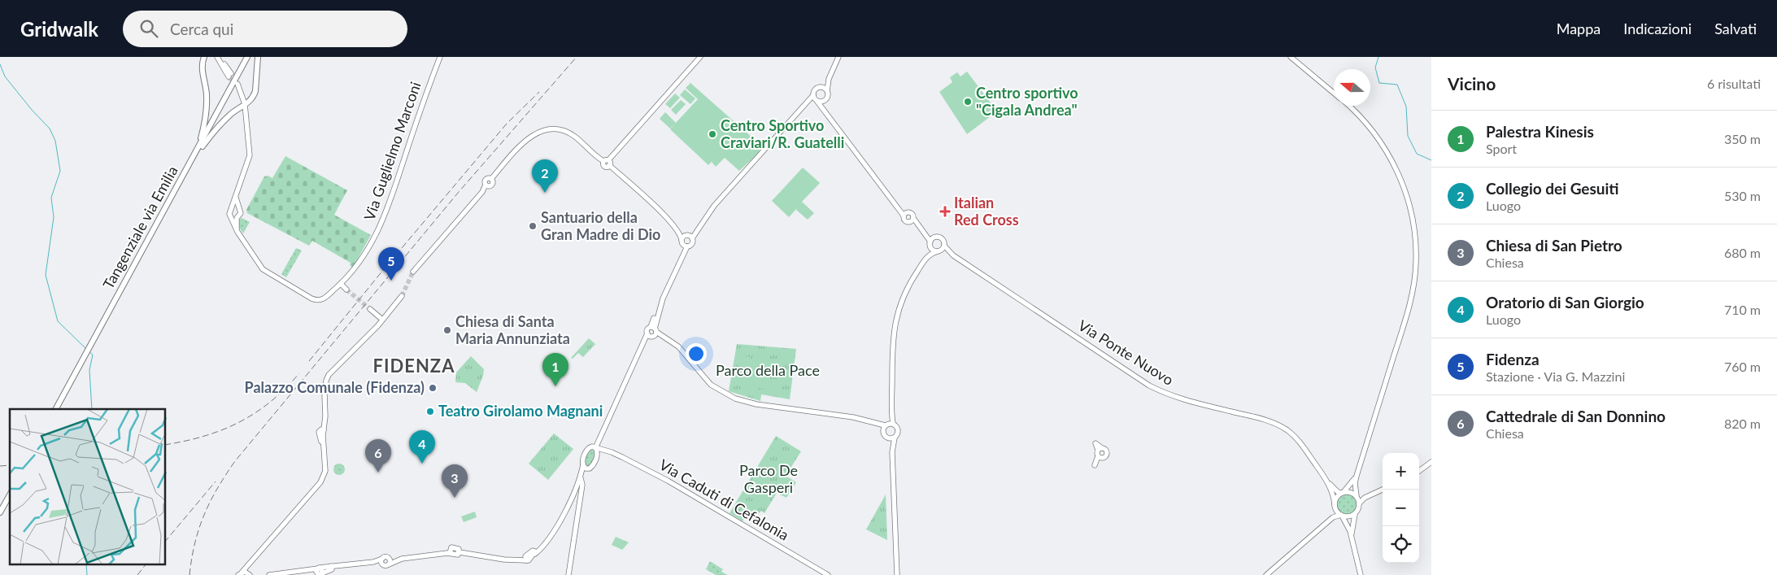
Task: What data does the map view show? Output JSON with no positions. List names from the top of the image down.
{
  "streets": {
    "main road": ["Tangenziale via Emilia"],
    "street": ["Via Guglielmo Marconi", "Via Ponte Nuovo", "Via Caduti di Cefalonia"]
  },
  "districts": ["FIDENZA"],
  "parks": ["Parco della Pace", "Parco De Gasperi"],
  "places": {
    "other": [
      "Centro sportivo \"Cigala Andrea\"",
      "Centro Sportivo Craviari/R. Guatelli",
      "Santuario della Gran Madre di Dio",
      "Chiesa di Santa Maria Annunziata",
      "Palazzo Comunale (Fidenza)",
      "Teatro Girolamo Magnani"
    ],
    "health": ["Italian Red Cross"]
  },
  "north": "left",
  "page": {
    "header": "Gridwalk",
    "search": "Cerca qui",
    "nav": ["Mappa", "Indicazioni", "Salvati"],
    "heading": ["Vicino", "6 risultati"],
    "list": [
      {
        "mark": "1",
        "name": "Palestra Kinesis",
        "note": "Sport",
        "value": "350 m"
      },
      {
        "mark": "2",
        "name": "Collegio dei Gesuiti",
        "note": "Luogo",
        "value": "530 m"
      },
      {
        "mark": "3",
        "name": "Chiesa di San Pietro",
        "note": "Chiesa",
        "value": "680 m"
      },
      {
        "mark": "4",
        "name": "Oratorio di San Giorgio",
        "note": "Luogo",
        "value": "710 m"
      },
      {
        "mark": "5",
        "name": "Fidenza",
        "note": "Stazione · Via G. Mazzini",
        "value": "760 m"
      },
      {
        "mark": "6",
        "name": "Cattedrale di San Donnino",
        "note": "Chiesa",
        "value": "820 m"
      }
    ],
    "pins": [
      "2",
      "5",
      "1",
      "4",
      "6",
      "3"
    ],
    "map_buttons": ["+", "−"]
  }
}
